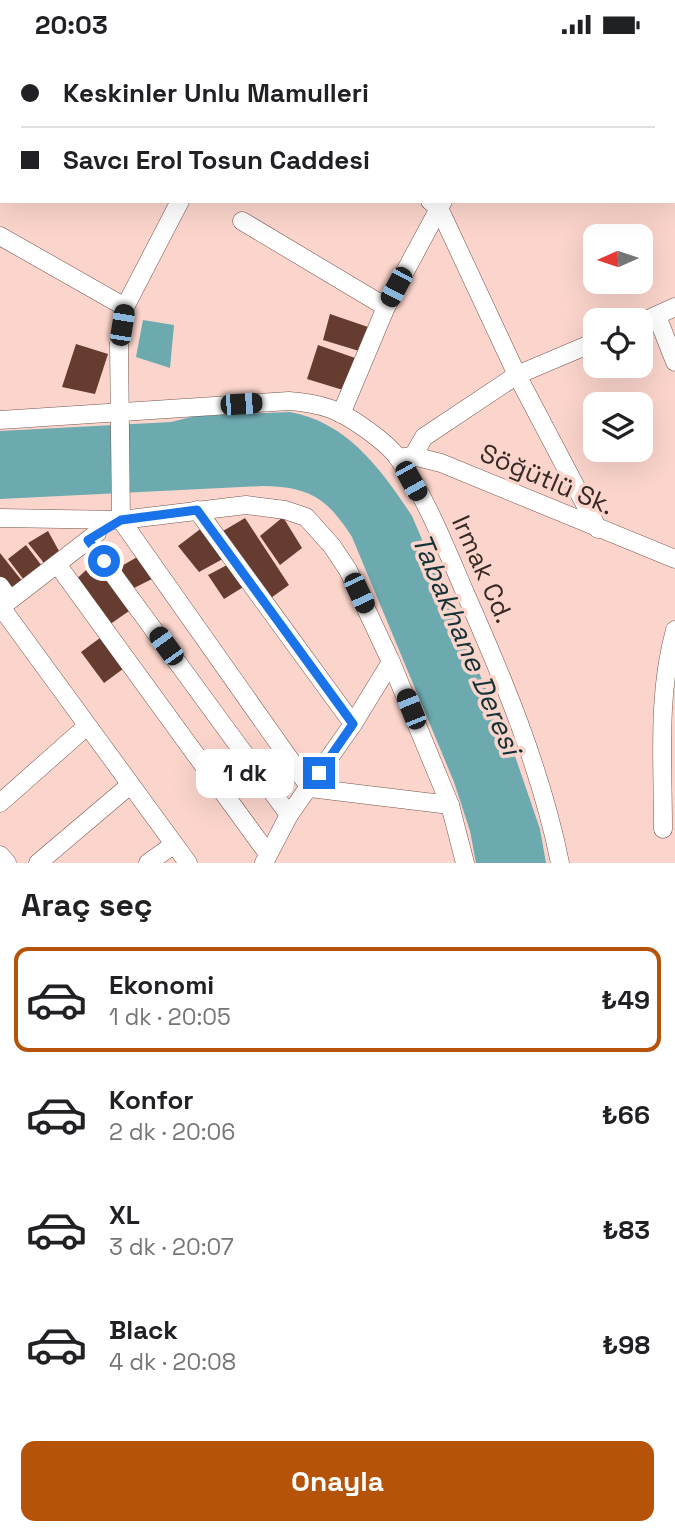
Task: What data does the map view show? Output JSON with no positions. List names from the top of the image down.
{
  "streets": {
    "street": ["Söğütlü Sk.", "Irmak Cd."]
  },
  "crossings": [
    ["Söğütlü Sk.", "Irmak Cd."]
  ],
  "water": ["Tabakhane Deresi"],
  "north": "left",
  "page": {
    "status": "20:03",
    "banner": ["Keskinler Unlu Mamulleri", "Savcı Erol Tosun Caddesi"],
    "bubble": "1 dk",
    "heading": "Araç seç",
    "list": [
      {
        "name": "Ekonomi",
        "note": "1 dk · 20:05",
        "value": "₺49"
      },
      {
        "name": "Konfor",
        "note": "2 dk · 20:06",
        "value": "₺66"
      },
      {
        "name": "XL",
        "note": "3 dk · 20:07",
        "value": "₺83"
      },
      {
        "name": "Black",
        "note": "4 dk · 20:08",
        "value": "₺98"
      }
    ],
    "buttons": "Onayla"
  }
}
